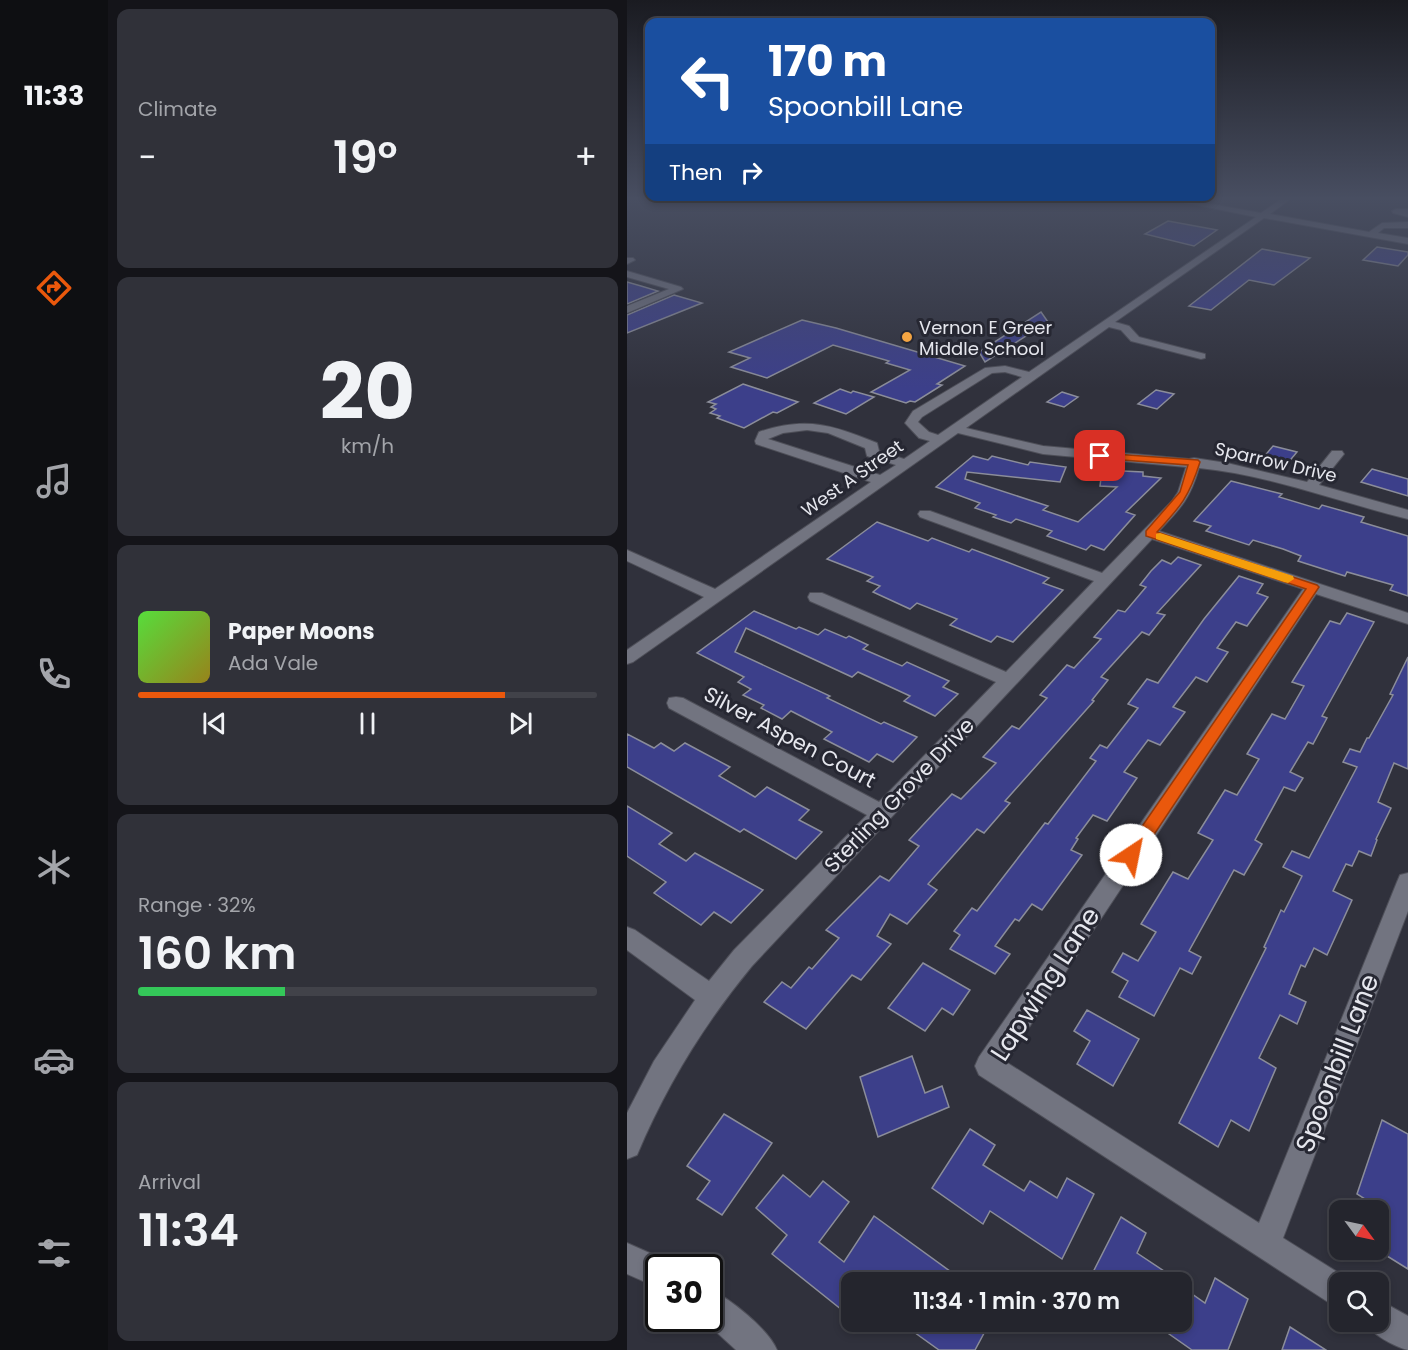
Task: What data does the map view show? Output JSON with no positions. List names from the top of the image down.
{
  "streets": {
    "street": [
      "Sparrow Drive",
      "West A Street",
      "Silver Aspen Court",
      "Sterling Grove Drive",
      "Lapwing Lane",
      "Spoonbill Lane"
    ]
  },
  "crossings": [
    ["Sparrow Drive", "West A Street"],
    ["Sparrow Drive", "Sterling Grove Drive"],
    ["Silver Aspen Court", "Sterling Grove Drive"],
    ["Lapwing Lane", "Spoonbill Lane"]
  ],
  "places": ["Vernon E Greer Middle School"],
  "north": "bottom right",
  "page": {
    "tabs": "11:33",
    "tile": [
      "Climate",
      ["20", "km/h"],
      ["Range · 32%", "160 km"],
      ["Arrival", "11:34"]
    ],
    "turn": ["170 m", "Spoonbill Lane"],
    "heat": ["−", "19°", "+"],
    "then": "Then",
    "song": ["Paper Moons", "Ada Vale"],
    "limit": "30",
    "trip": "11:34 · 1 min · 370 m"
  }
}
